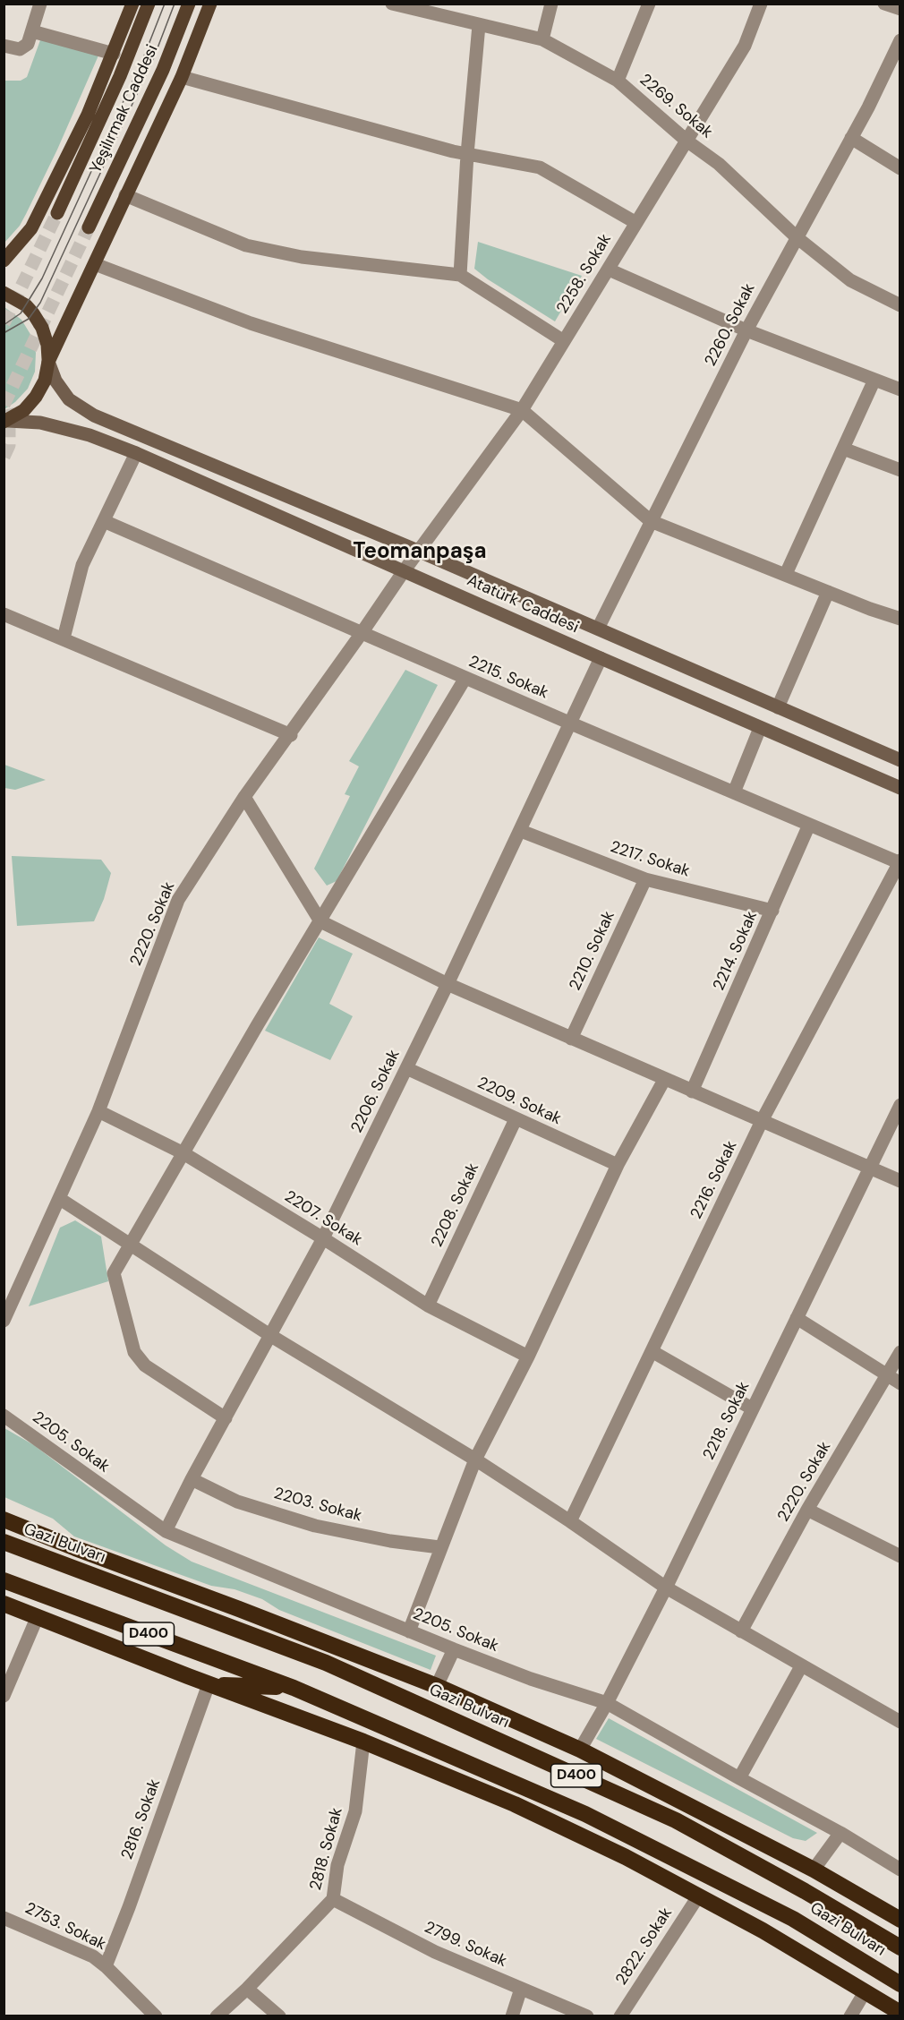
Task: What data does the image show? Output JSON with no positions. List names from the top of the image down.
{
  "streets": {
    "highway": ["Gazi Bulvarı", "D400"],
    "main road": ["Yeşilırmak Caddesi", "Atatürk Caddesi"],
    "street": [
      "2269. Sokak",
      "2258. Sokak",
      "2260. Sokak",
      "2215. Sokak",
      "2217. Sokak",
      "2220. Sokak",
      "2210. Sokak",
      "2214. Sokak",
      "2206. Sokak",
      "2209. Sokak",
      "2216. Sokak",
      "2208. Sokak",
      "2207. Sokak",
      "2218. Sokak",
      "2205. Sokak",
      "2203. Sokak",
      "2816. Sokak",
      "2818. Sokak",
      "2753. Sokak",
      "2799. Sokak",
      "2822. Sokak"
    ]
  },
  "crossings": [
    ["2269. Sokak", "2258. Sokak"],
    ["2269. Sokak", "2260. Sokak"],
    ["2258. Sokak", "Atatürk Caddesi"],
    ["2258. Sokak", "2220. Sokak"],
    ["2260. Sokak", "Atatürk Caddesi"],
    ["Atatürk Caddesi", "2220. Sokak"],
    ["Atatürk Caddesi", "2206. Sokak"],
    ["2215. Sokak", "2220. Sokak"],
    ["2215. Sokak", "2214. Sokak"],
    ["2215. Sokak", "2206. Sokak"],
    ["2215. Sokak", "2216. Sokak"],
    ["2217. Sokak", "2210. Sokak"],
    ["2217. Sokak", "2214. Sokak"],
    ["2217. Sokak", "2206. Sokak"],
    ["2220. Sokak", "2207. Sokak"],
    ["2206. Sokak", "2209. Sokak"],
    ["2206. Sokak", "2207. Sokak"],
    ["2206. Sokak", "2205. Sokak"],
    ["2206. Sokak", "2203. Sokak"],
    ["2209. Sokak", "2208. Sokak"],
    ["2208. Sokak", "2207. Sokak"],
    ["2218. Sokak", "2205. Sokak"],
    ["2816. Sokak", "2753. Sokak"],
    ["2818. Sokak", "2799. Sokak"]
  ],
  "districts": ["Teomanpaşa"]
}
